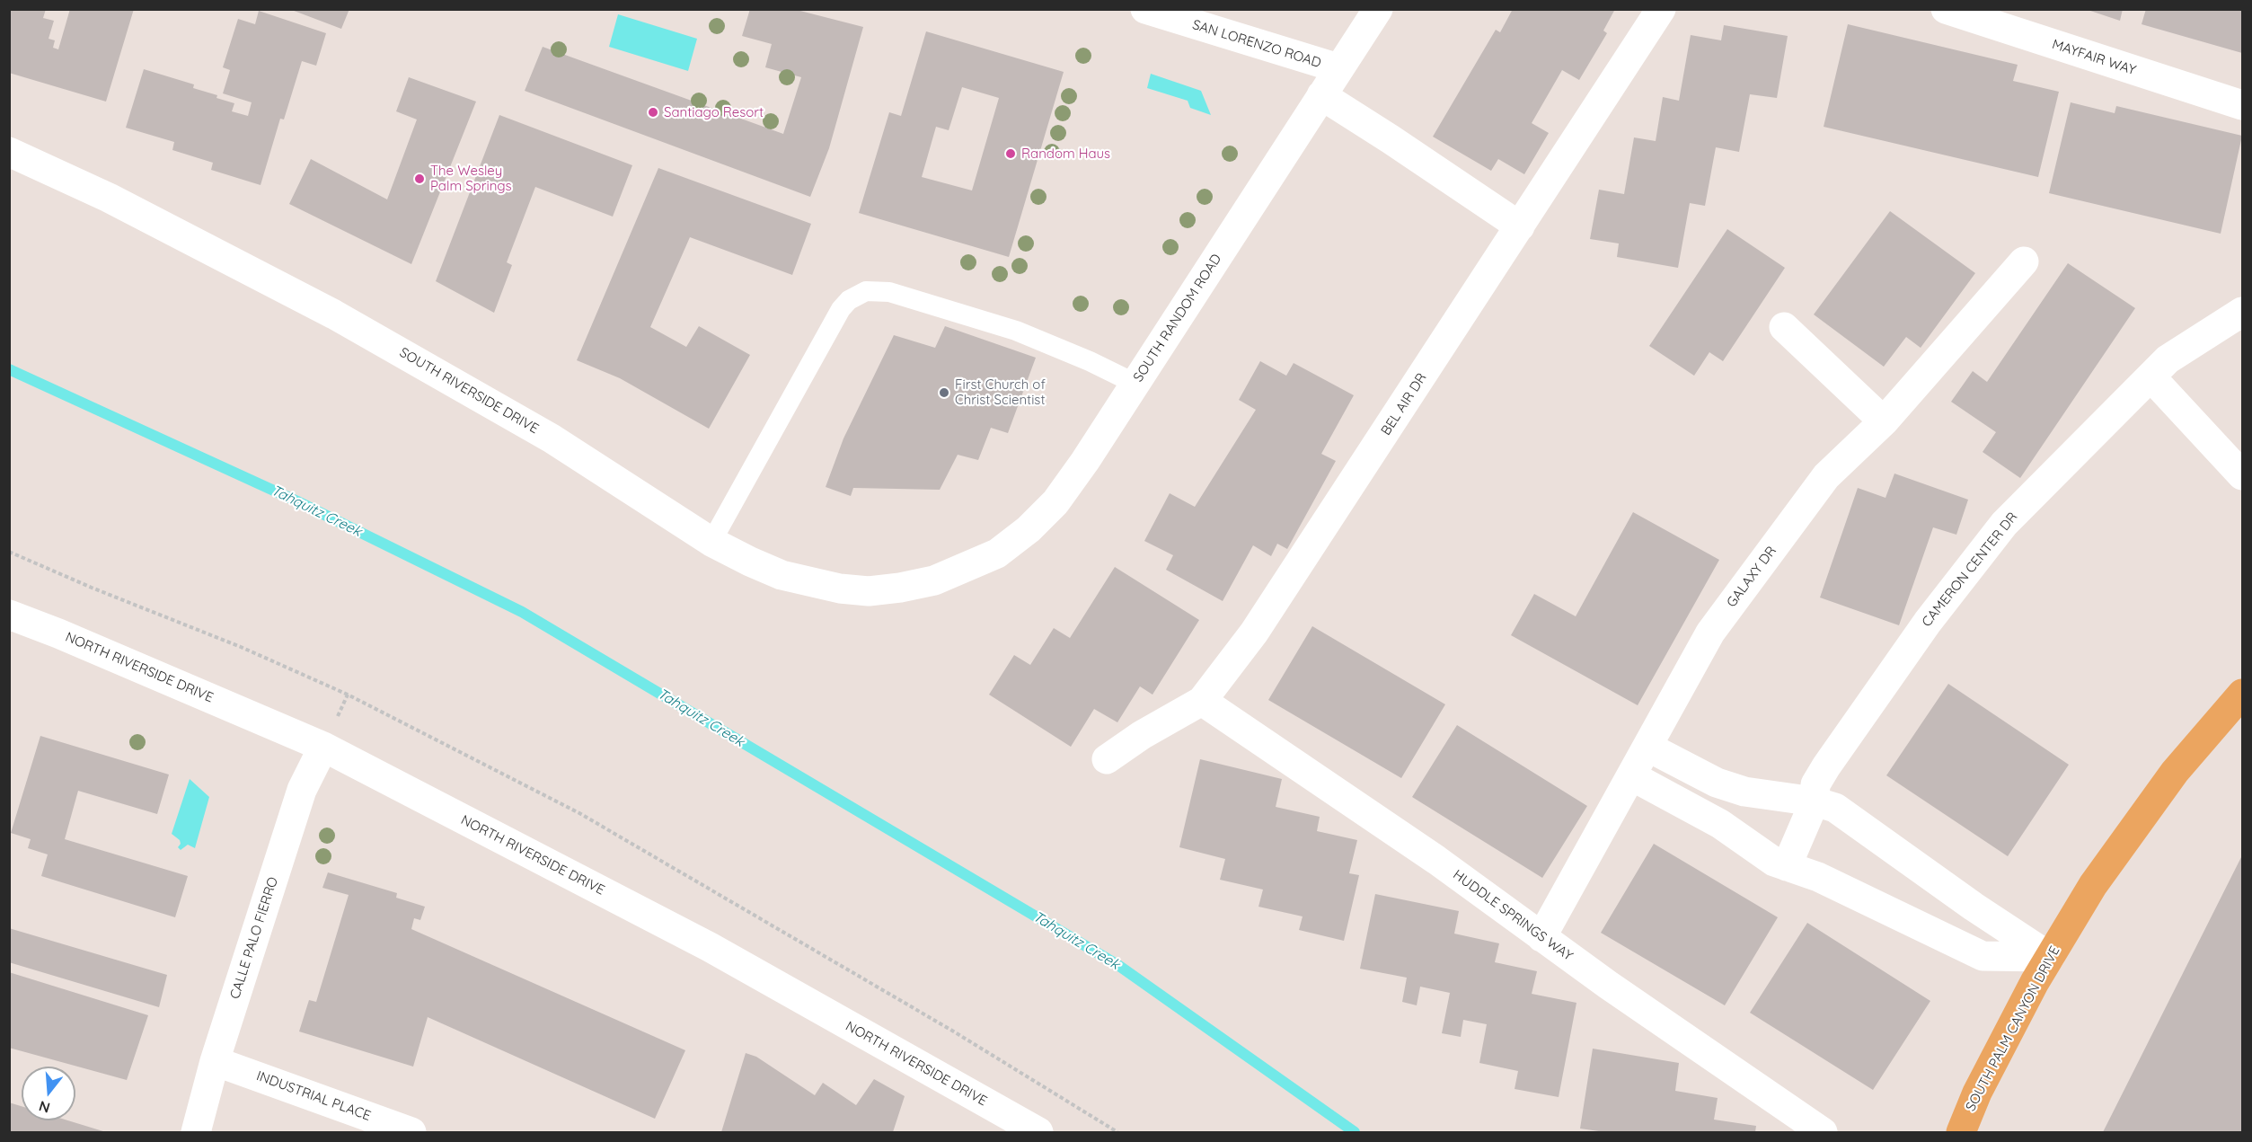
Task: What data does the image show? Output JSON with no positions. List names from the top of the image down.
{
  "streets": {
    "main road": ["SOUTH PALM CANYON DRIVE"],
    "street": [
      "SAN LORENZO ROAD",
      "MAYFAIR WAY",
      "SOUTH RANDOM ROAD",
      "SOUTH RIVERSIDE DRIVE",
      "BEL AIR DR",
      "CAMERON CENTER DR",
      "GALAXY DR",
      "NORTH RIVERSIDE DRIVE",
      "HUDDLE SPRINGS WAY",
      "CALLE PALO FIERRO",
      "INDUSTRIAL PLACE"
    ]
  },
  "crossings": [
    ["SAN LORENZO ROAD", "SOUTH RANDOM ROAD"],
    ["SOUTH RANDOM ROAD", "SOUTH RIVERSIDE DRIVE"],
    ["BEL AIR DR", "HUDDLE SPRINGS WAY"],
    ["GALAXY DR", "HUDDLE SPRINGS WAY"],
    ["NORTH RIVERSIDE DRIVE", "CALLE PALO FIERRO"],
    ["CALLE PALO FIERRO", "INDUSTRIAL PLACE"]
  ],
  "water": ["Tahquitz Creek"],
  "places": [
    "Santiago Resort",
    "Random Haus",
    "The Wesley Palm Springs",
    "First Church of Christ Scientist"
  ],
  "north": "bottom"
}
